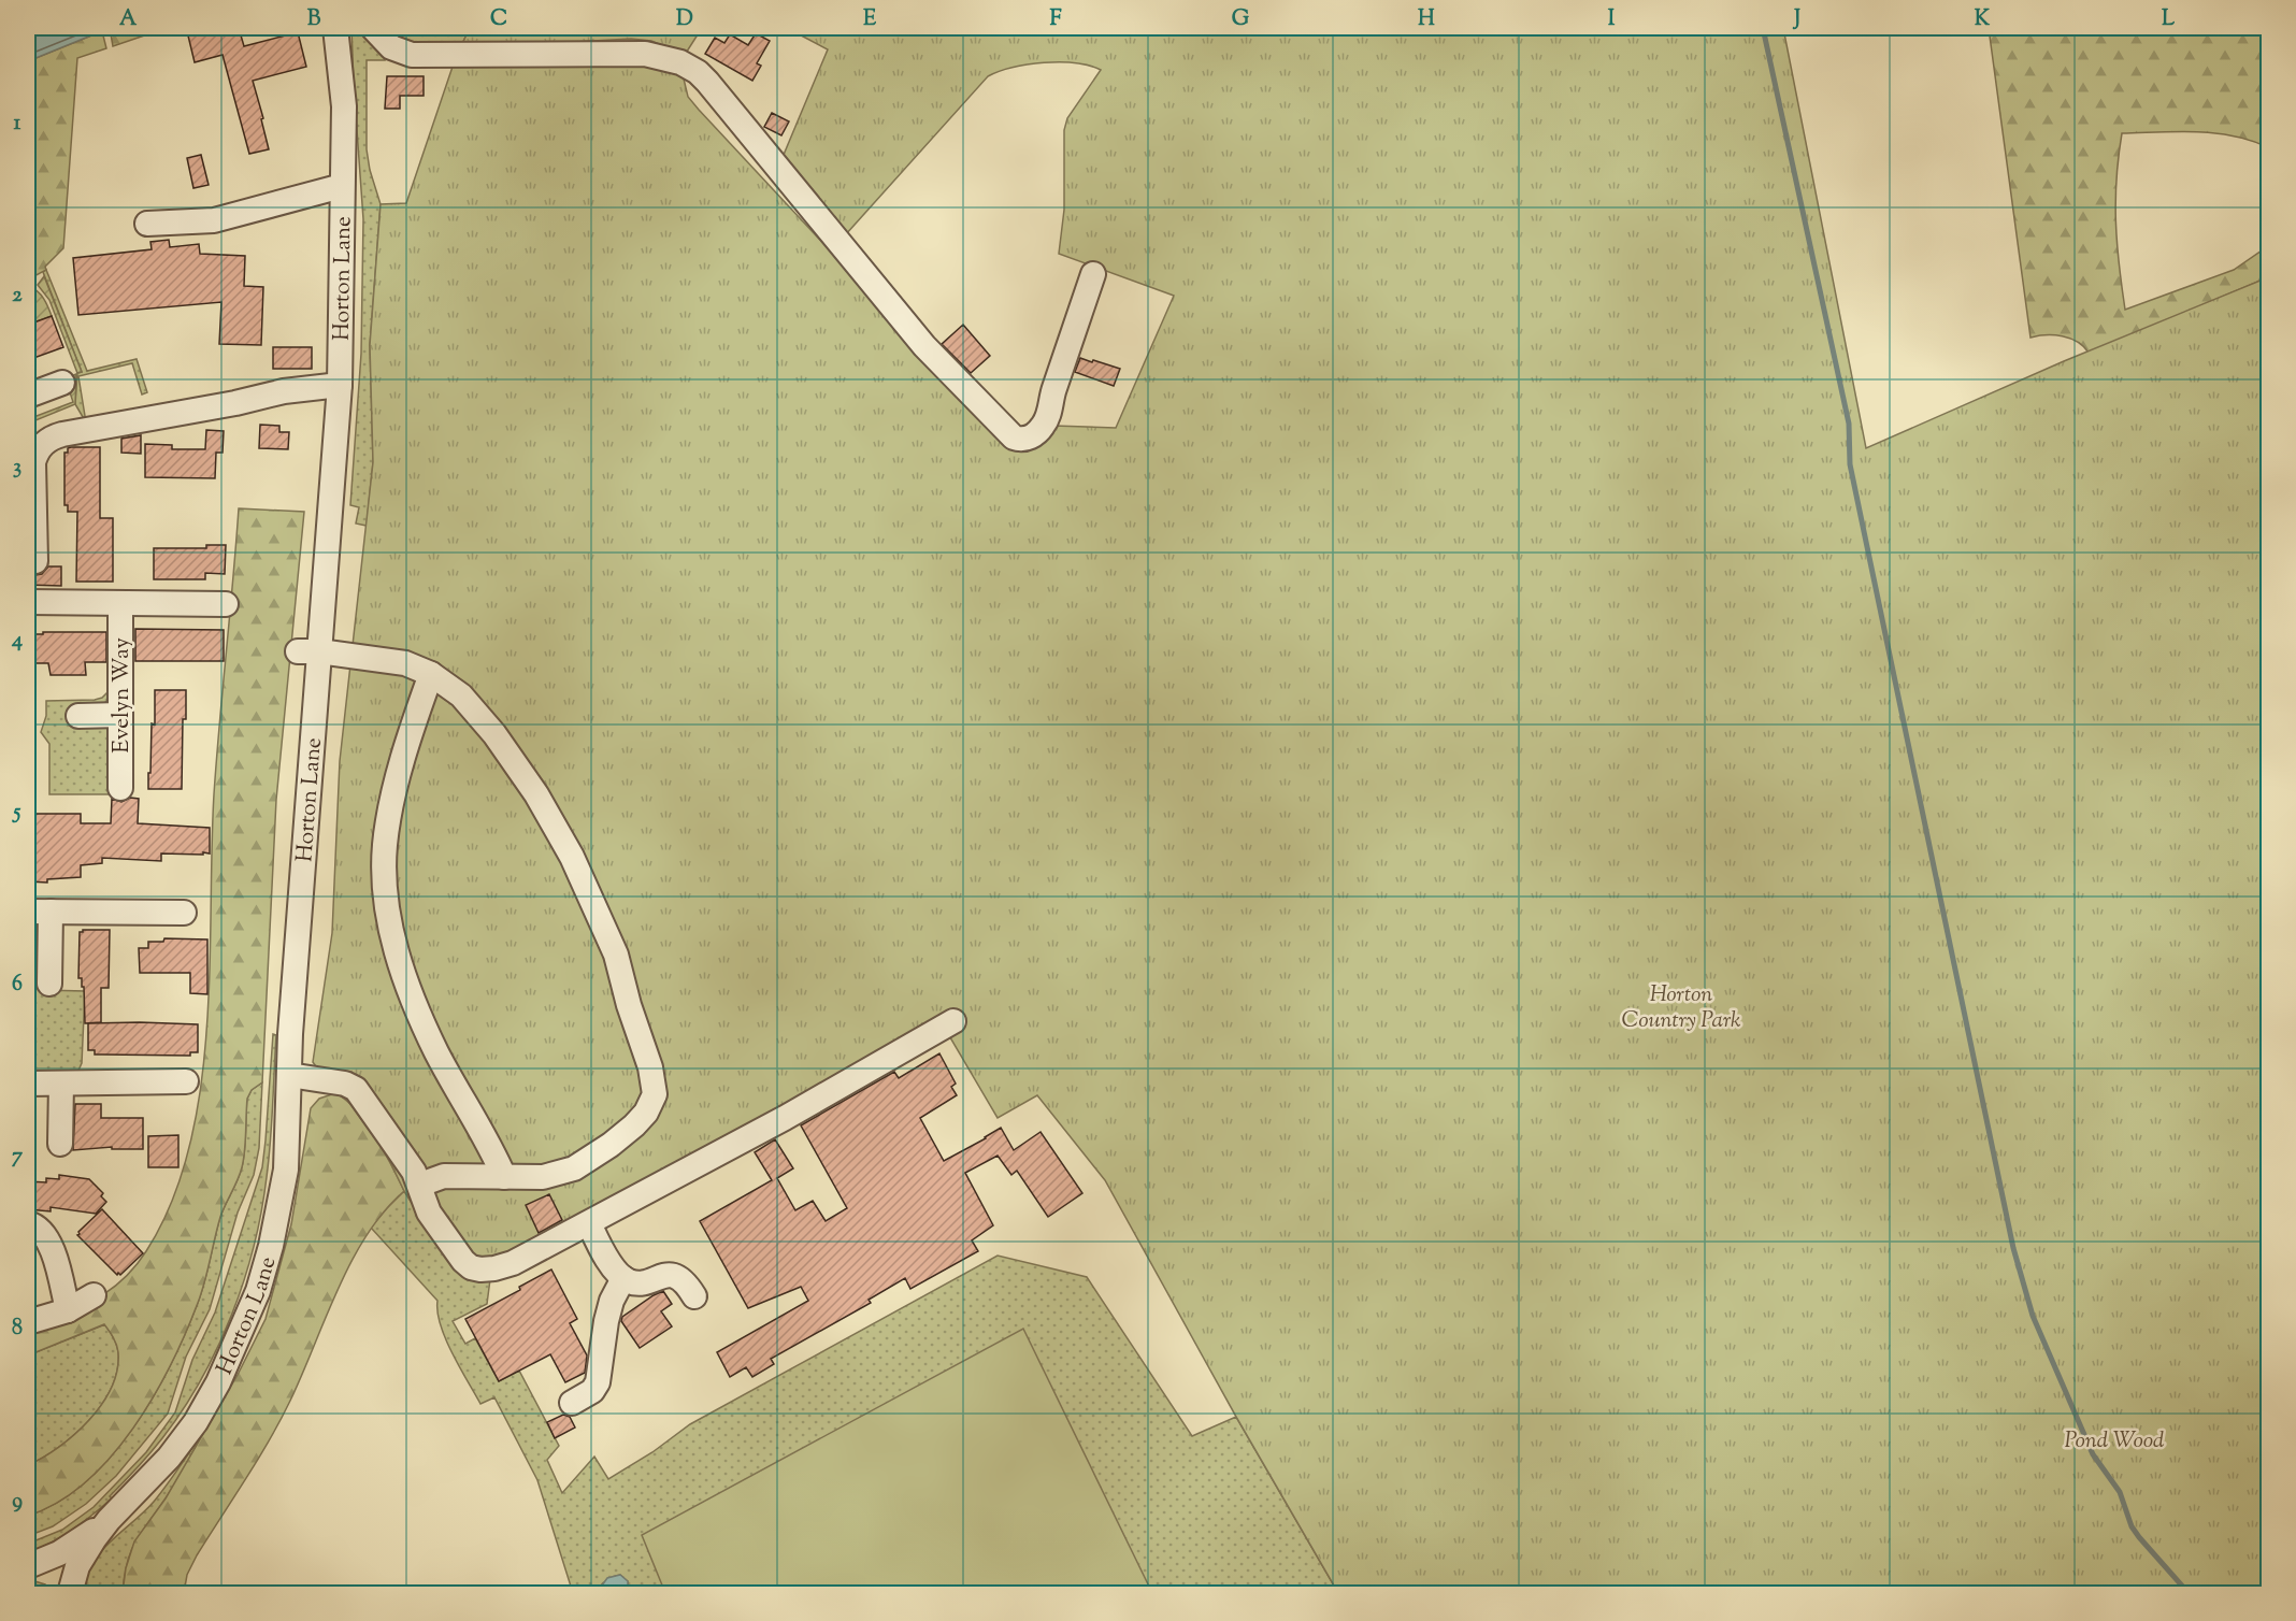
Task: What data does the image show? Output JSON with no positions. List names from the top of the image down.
{
  "streets": {
    "street": ["Horton Lane", "Evelyn Way"]
  },
  "parks": ["Horton Country Park", "Pond Wood"],
  "grid": {
    "columns": [
      "A",
      "B",
      "C",
      "D",
      "E",
      "F",
      "G",
      "H",
      "I",
      "J",
      "K",
      "L"
    ],
    "rows": [
      "1",
      "2",
      "3",
      "4",
      "5",
      "6",
      "7",
      "8",
      "9"
    ]
  }
}
